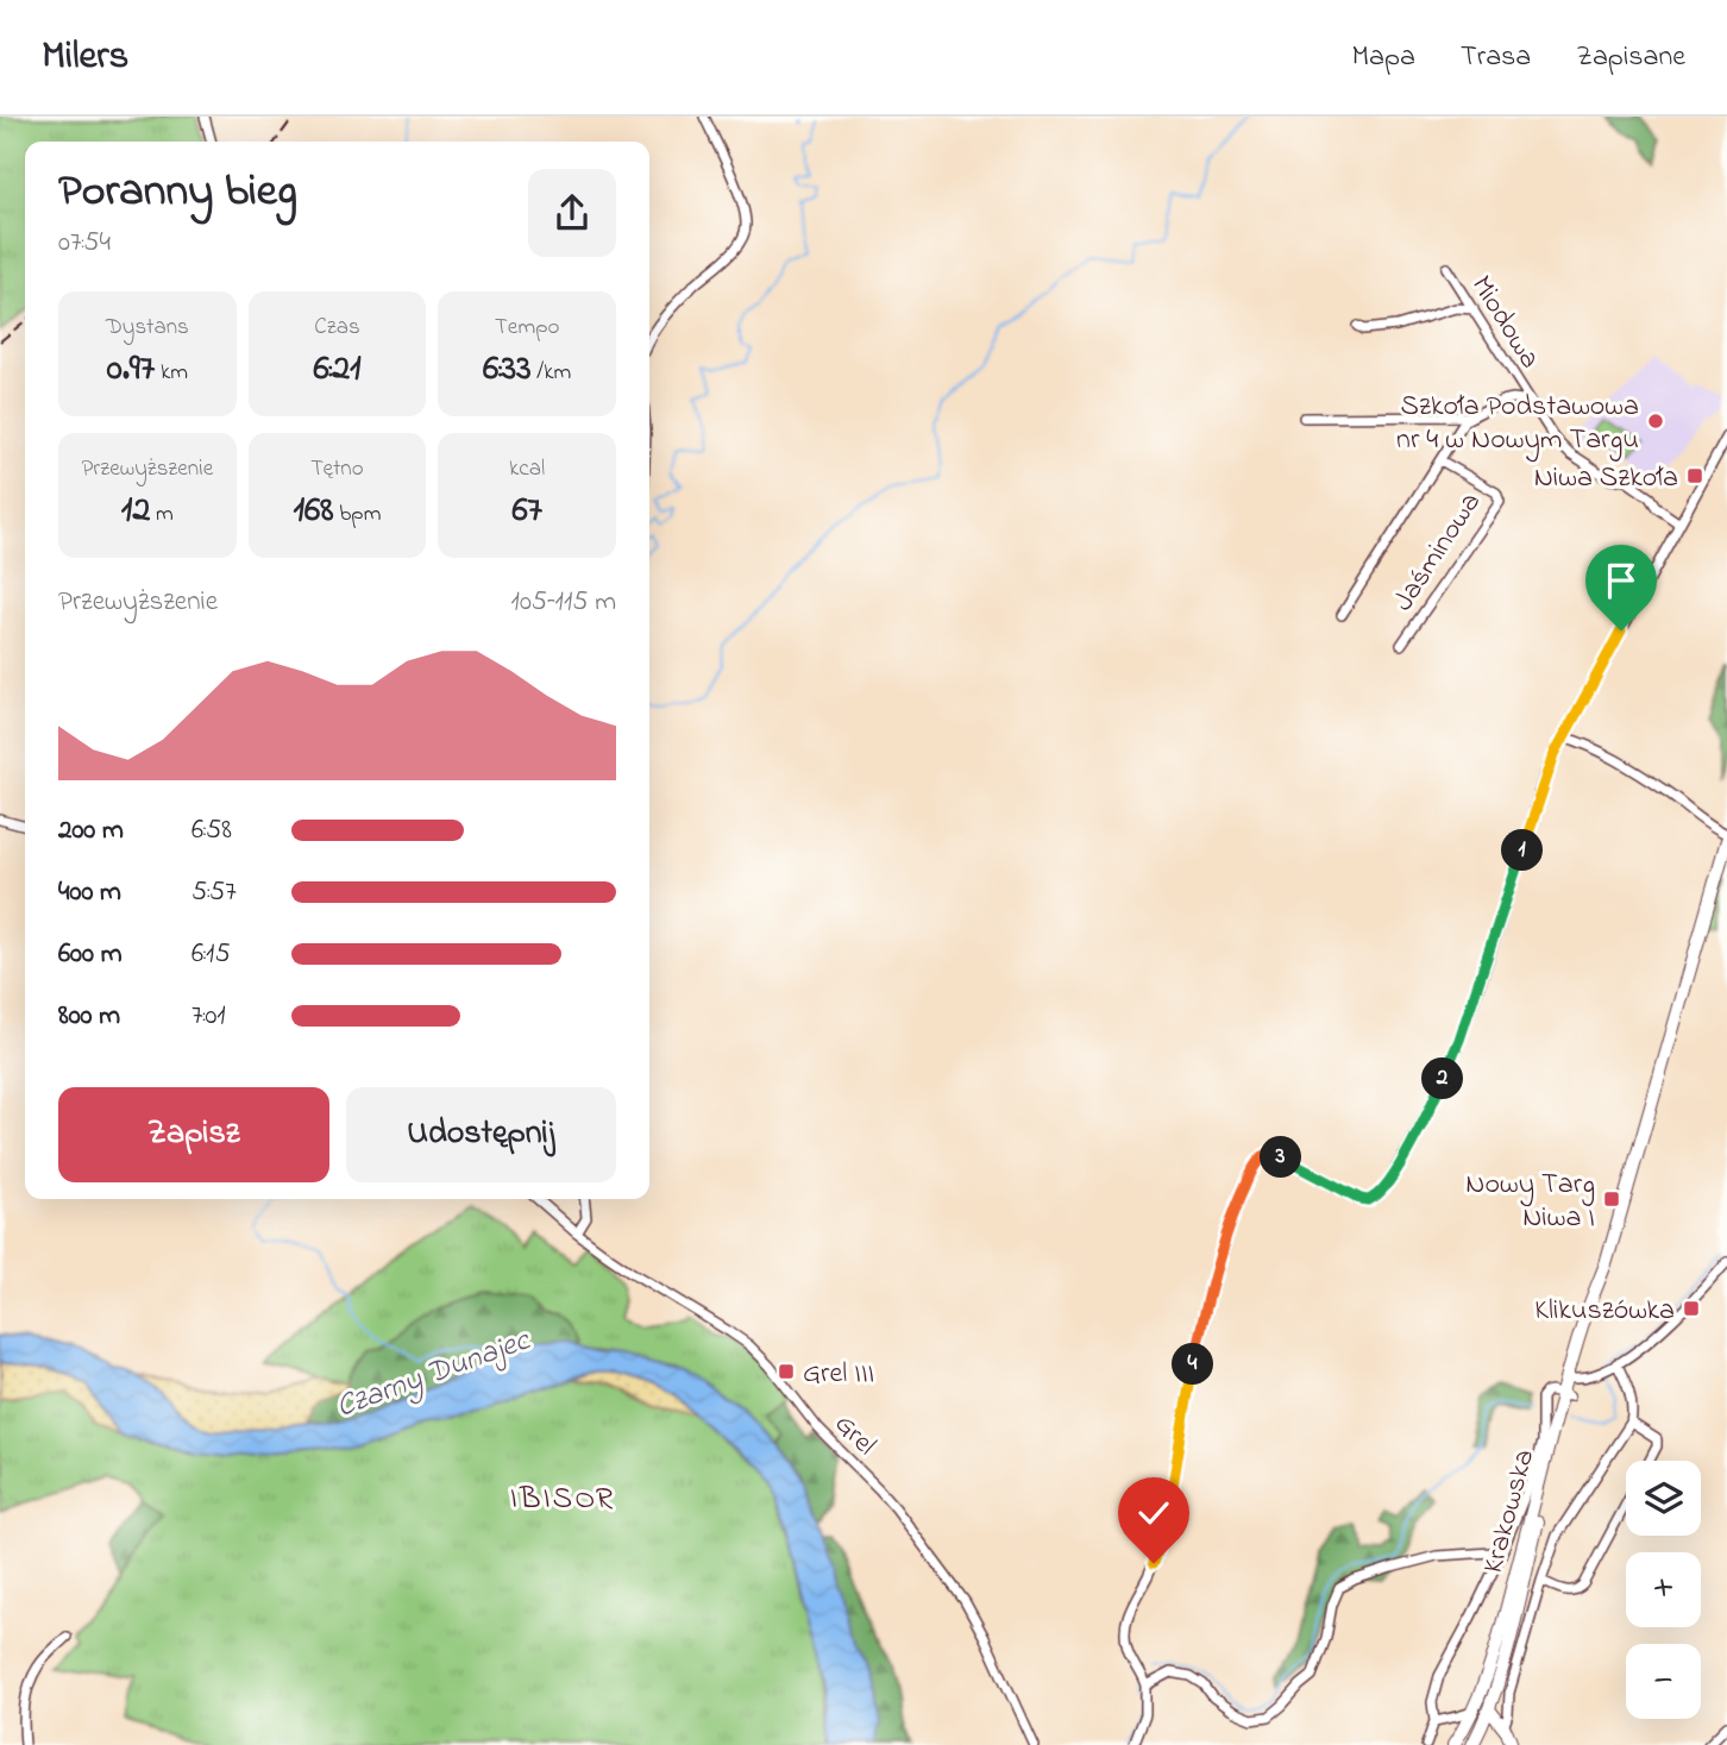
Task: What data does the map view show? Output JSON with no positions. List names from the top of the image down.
{
  "streets": {
    "main road": ["Krakowska"],
    "street": ["Miodowa", "Jaśminowa", "Grel"]
  },
  "districts": ["IBISOR"],
  "water": ["Czarny Dunajec"],
  "places": {
    "other": ["Szkoła Podstawowa nr 4 w Nowym Targu"],
    "transit": [
      "Niwa Szkoła",
      "Nowy Targ Niwa I",
      "Klikuszówka",
      "Grel III"
    ]
  },
  "page": {
    "header": "Milers",
    "nav": ["Mapa", "Trasa", "Zapisane"],
    "heading": ["Poranny bieg", "07:54"],
    "stats": [
      ["Dystans", "0.97 km"],
      ["Czas", "6:21"],
      ["Tempo", "6:33 /km"],
      ["Przewyższenie", "12 m"],
      ["Tętno", "168 bpm"],
      ["kcal", "67"]
    ],
    "chart": ["Przewyższenie", "105–115 m"],
    "list": [
      {
        "name": "200 m",
        "note": "6:58"
      },
      {
        "name": "400 m",
        "note": "5:57"
      },
      {
        "name": "600 m",
        "note": "6:15"
      },
      {
        "name": "800 m",
        "note": "7:01"
      }
    ],
    "pins": [
      "1",
      "2",
      "3",
      "4"
    ],
    "buttons": ["Zapisz", "Udostępnij"],
    "map_buttons": ["+", "−"]
  }
}
